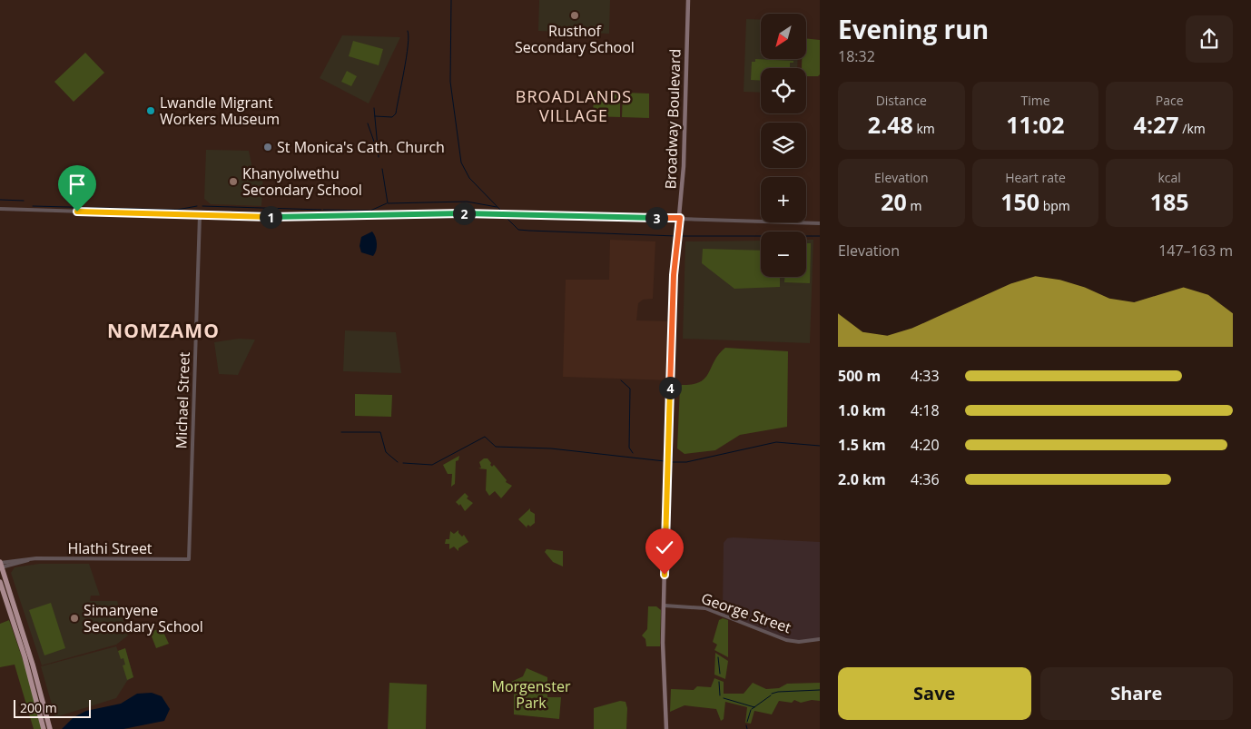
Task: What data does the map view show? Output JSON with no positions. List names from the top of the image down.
{
  "streets": {
    "main road": ["Broadway Boulevard"],
    "street": ["Michael Street", "Hlathi Street", "George Street"]
  },
  "crossings": [
    ["Broadway Boulevard", "George Street"],
    ["Michael Street", "Hlathi Street"]
  ],
  "districts": ["BROADLANDS VILLAGE", "NOMZAMO"],
  "parks": ["Morgenster Park"],
  "places": [
    "Rusthof Secondary School",
    "Lwandle Migrant Workers Museum",
    "St Monica's Cath. Church",
    "Khanyolwethu Secondary School",
    "Simanyene Secondary School"
  ],
  "scale_bar": "200 m",
  "north": "bottom left",
  "page": {
    "heading": ["Evening run", "18:32"],
    "map_buttons": ["+", "−"],
    "stats": [
      ["Distance", "2.48 km"],
      ["Time", "11:02"],
      ["Pace", "4:27 /km"],
      ["Elevation", "20 m"],
      ["Heart rate", "150 bpm"],
      ["kcal", "185"]
    ],
    "pins": [
      "2",
      "1",
      "3",
      "4"
    ],
    "chart": ["Elevation", "147–163 m"],
    "list": [
      {
        "name": "500 m",
        "note": "4:33"
      },
      {
        "name": "1.0 km",
        "note": "4:18"
      },
      {
        "name": "1.5 km",
        "note": "4:20"
      },
      {
        "name": "2.0 km",
        "note": "4:36"
      }
    ],
    "buttons": ["Save", "Share"],
    "scale": "200 m"
  }
}
